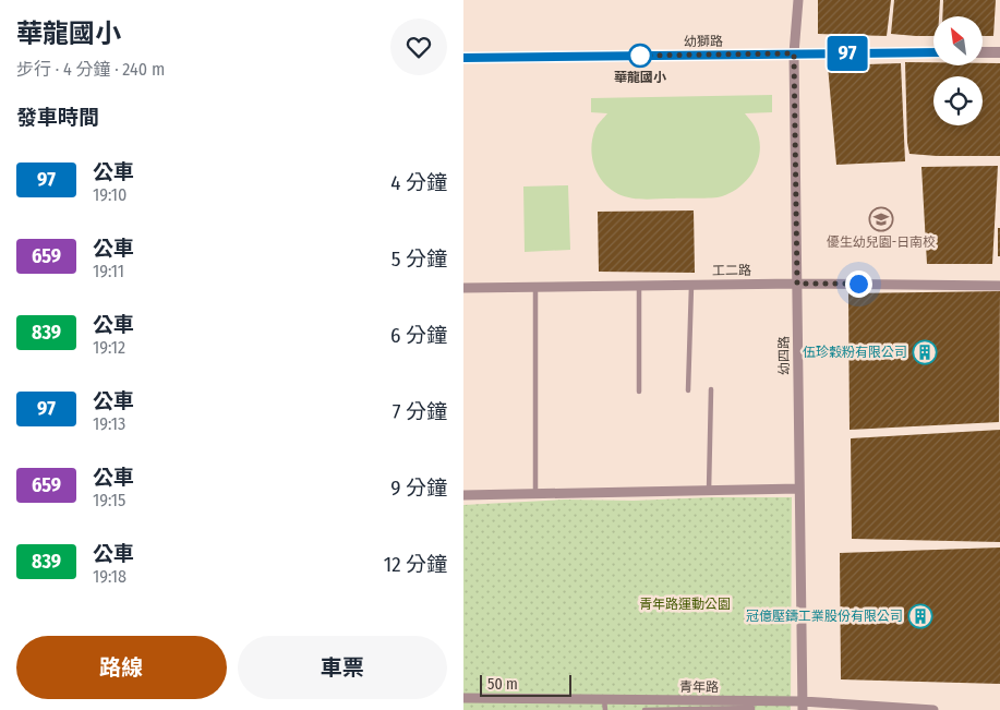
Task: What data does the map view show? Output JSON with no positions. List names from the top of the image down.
{
  "streets": {
    "street": [
      "幼獅路",
      "工二路",
      "幼四路",
      "青年路"
    ]
  },
  "crossings": [
    ["幼獅路", "幼四路"],
    ["工二路", "幼四路"],
    ["幼四路", "青年路"]
  ],
  "parks": ["青年路運動公園"],
  "places": {
    "other": ["華龍國小"],
    "school or university": ["優生幼兒園-日南校"],
    "building": ["伍珍穀粉有限公司", "冠億壓鑄工業股份有限公司"]
  },
  "lines": ["bus line 97"],
  "scale_bar": "50 m",
  "north": "top left",
  "page": {
    "heading": [
      ["華龍國小", "步行 · 4 分鐘 · 240 m"],
      "發車時間"
    ],
    "on_map": "97",
    "list": [
      {
        "mark": "97",
        "name": "公車",
        "note": "19:10",
        "value": "4 分鐘"
      },
      {
        "mark": "659",
        "name": "公車",
        "note": "19:11",
        "value": "5 分鐘"
      },
      {
        "mark": "839",
        "name": "公車",
        "note": "19:12",
        "value": "6 分鐘"
      },
      {
        "mark": "97",
        "name": "公車",
        "note": "19:13",
        "value": "7 分鐘"
      },
      {
        "mark": "659",
        "name": "公車",
        "note": "19:15",
        "value": "9 分鐘"
      },
      {
        "mark": "839",
        "name": "公車",
        "note": "19:18",
        "value": "12 分鐘"
      }
    ],
    "buttons": ["路線", "車票"],
    "scale": "50 m"
  }
}
